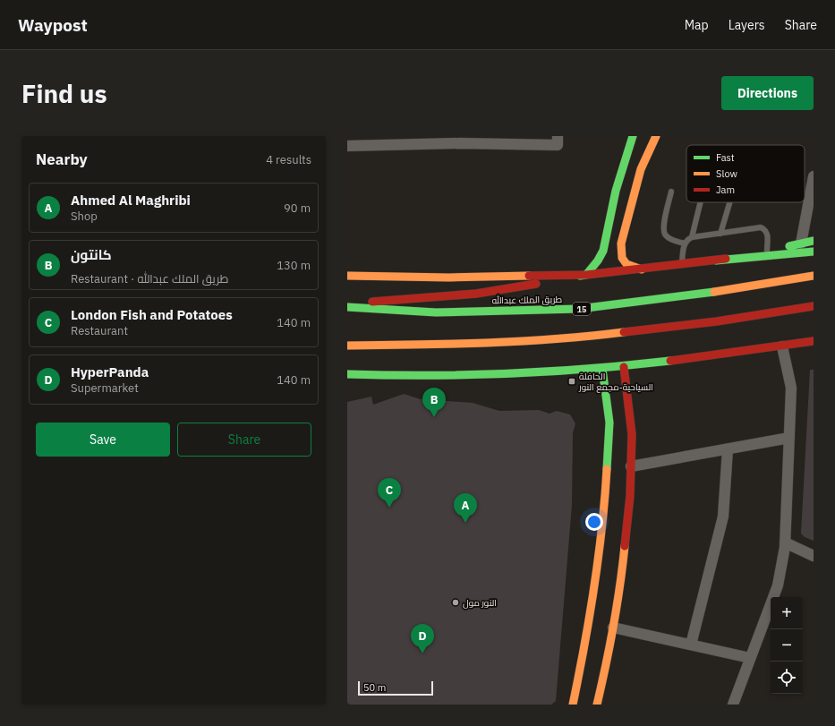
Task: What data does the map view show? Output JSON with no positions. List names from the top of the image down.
{
  "streets": {
    "main road": ["طريق الملك عبدالله", "15"]
  },
  "places": {
    "transit": ["الحافلة السياحية-مجمع النور"],
    "other": ["النور مول"]
  },
  "legend": ["Fast", "Slow", "Jam"],
  "scale_bar": "50 m",
  "page": {
    "header": "Waypost",
    "nav": ["Map", "Layers", "Share"],
    "buttons": [
      "Directions",
      ["Save", "Share"]
    ],
    "title": "Find us",
    "heading": ["Nearby", "4 results"],
    "list": [
      {
        "mark": "A",
        "name": "Ahmed Al Maghribi",
        "note": "Shop",
        "value": "90 m"
      },
      {
        "mark": "B",
        "name": "كانتون",
        "note": "Restaurant · طريق الملك عبدالله",
        "value": "130 m"
      },
      {
        "mark": "C",
        "name": "London Fish and Potatoes",
        "note": "Restaurant",
        "value": "140 m"
      },
      {
        "mark": "D",
        "name": "HyperPanda",
        "note": "Supermarket",
        "value": "140 m"
      }
    ],
    "pins": [
      "B",
      "C",
      "A",
      "D"
    ],
    "map_buttons": ["+", "−"],
    "scale": "50 m"
  }
}
